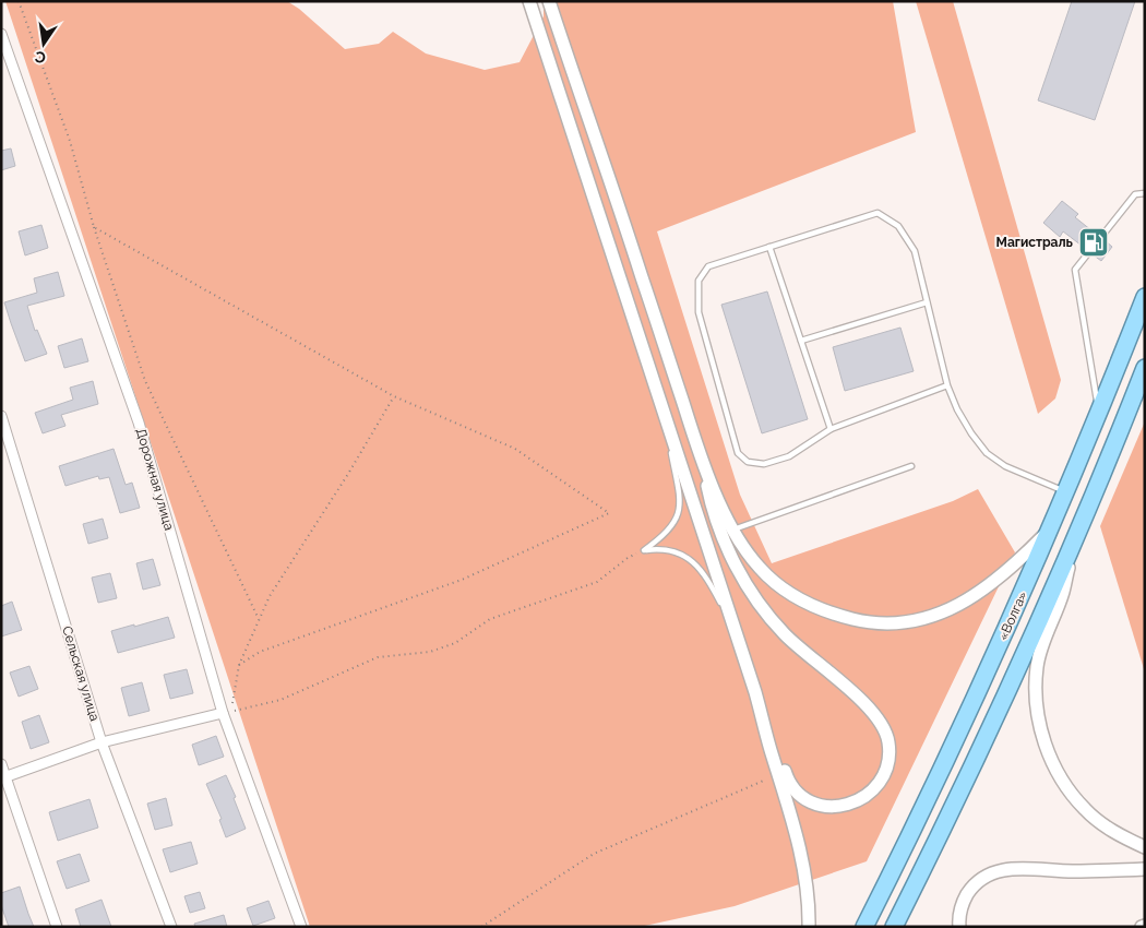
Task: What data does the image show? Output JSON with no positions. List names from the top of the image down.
{
  "streets": {
    "highway": ["«Волга»"],
    "street": ["Дорожная улица", "Сельская улица"]
  },
  "places": {
    "fuel station": ["Магистраль"]
  },
  "north": "bottom"
}
